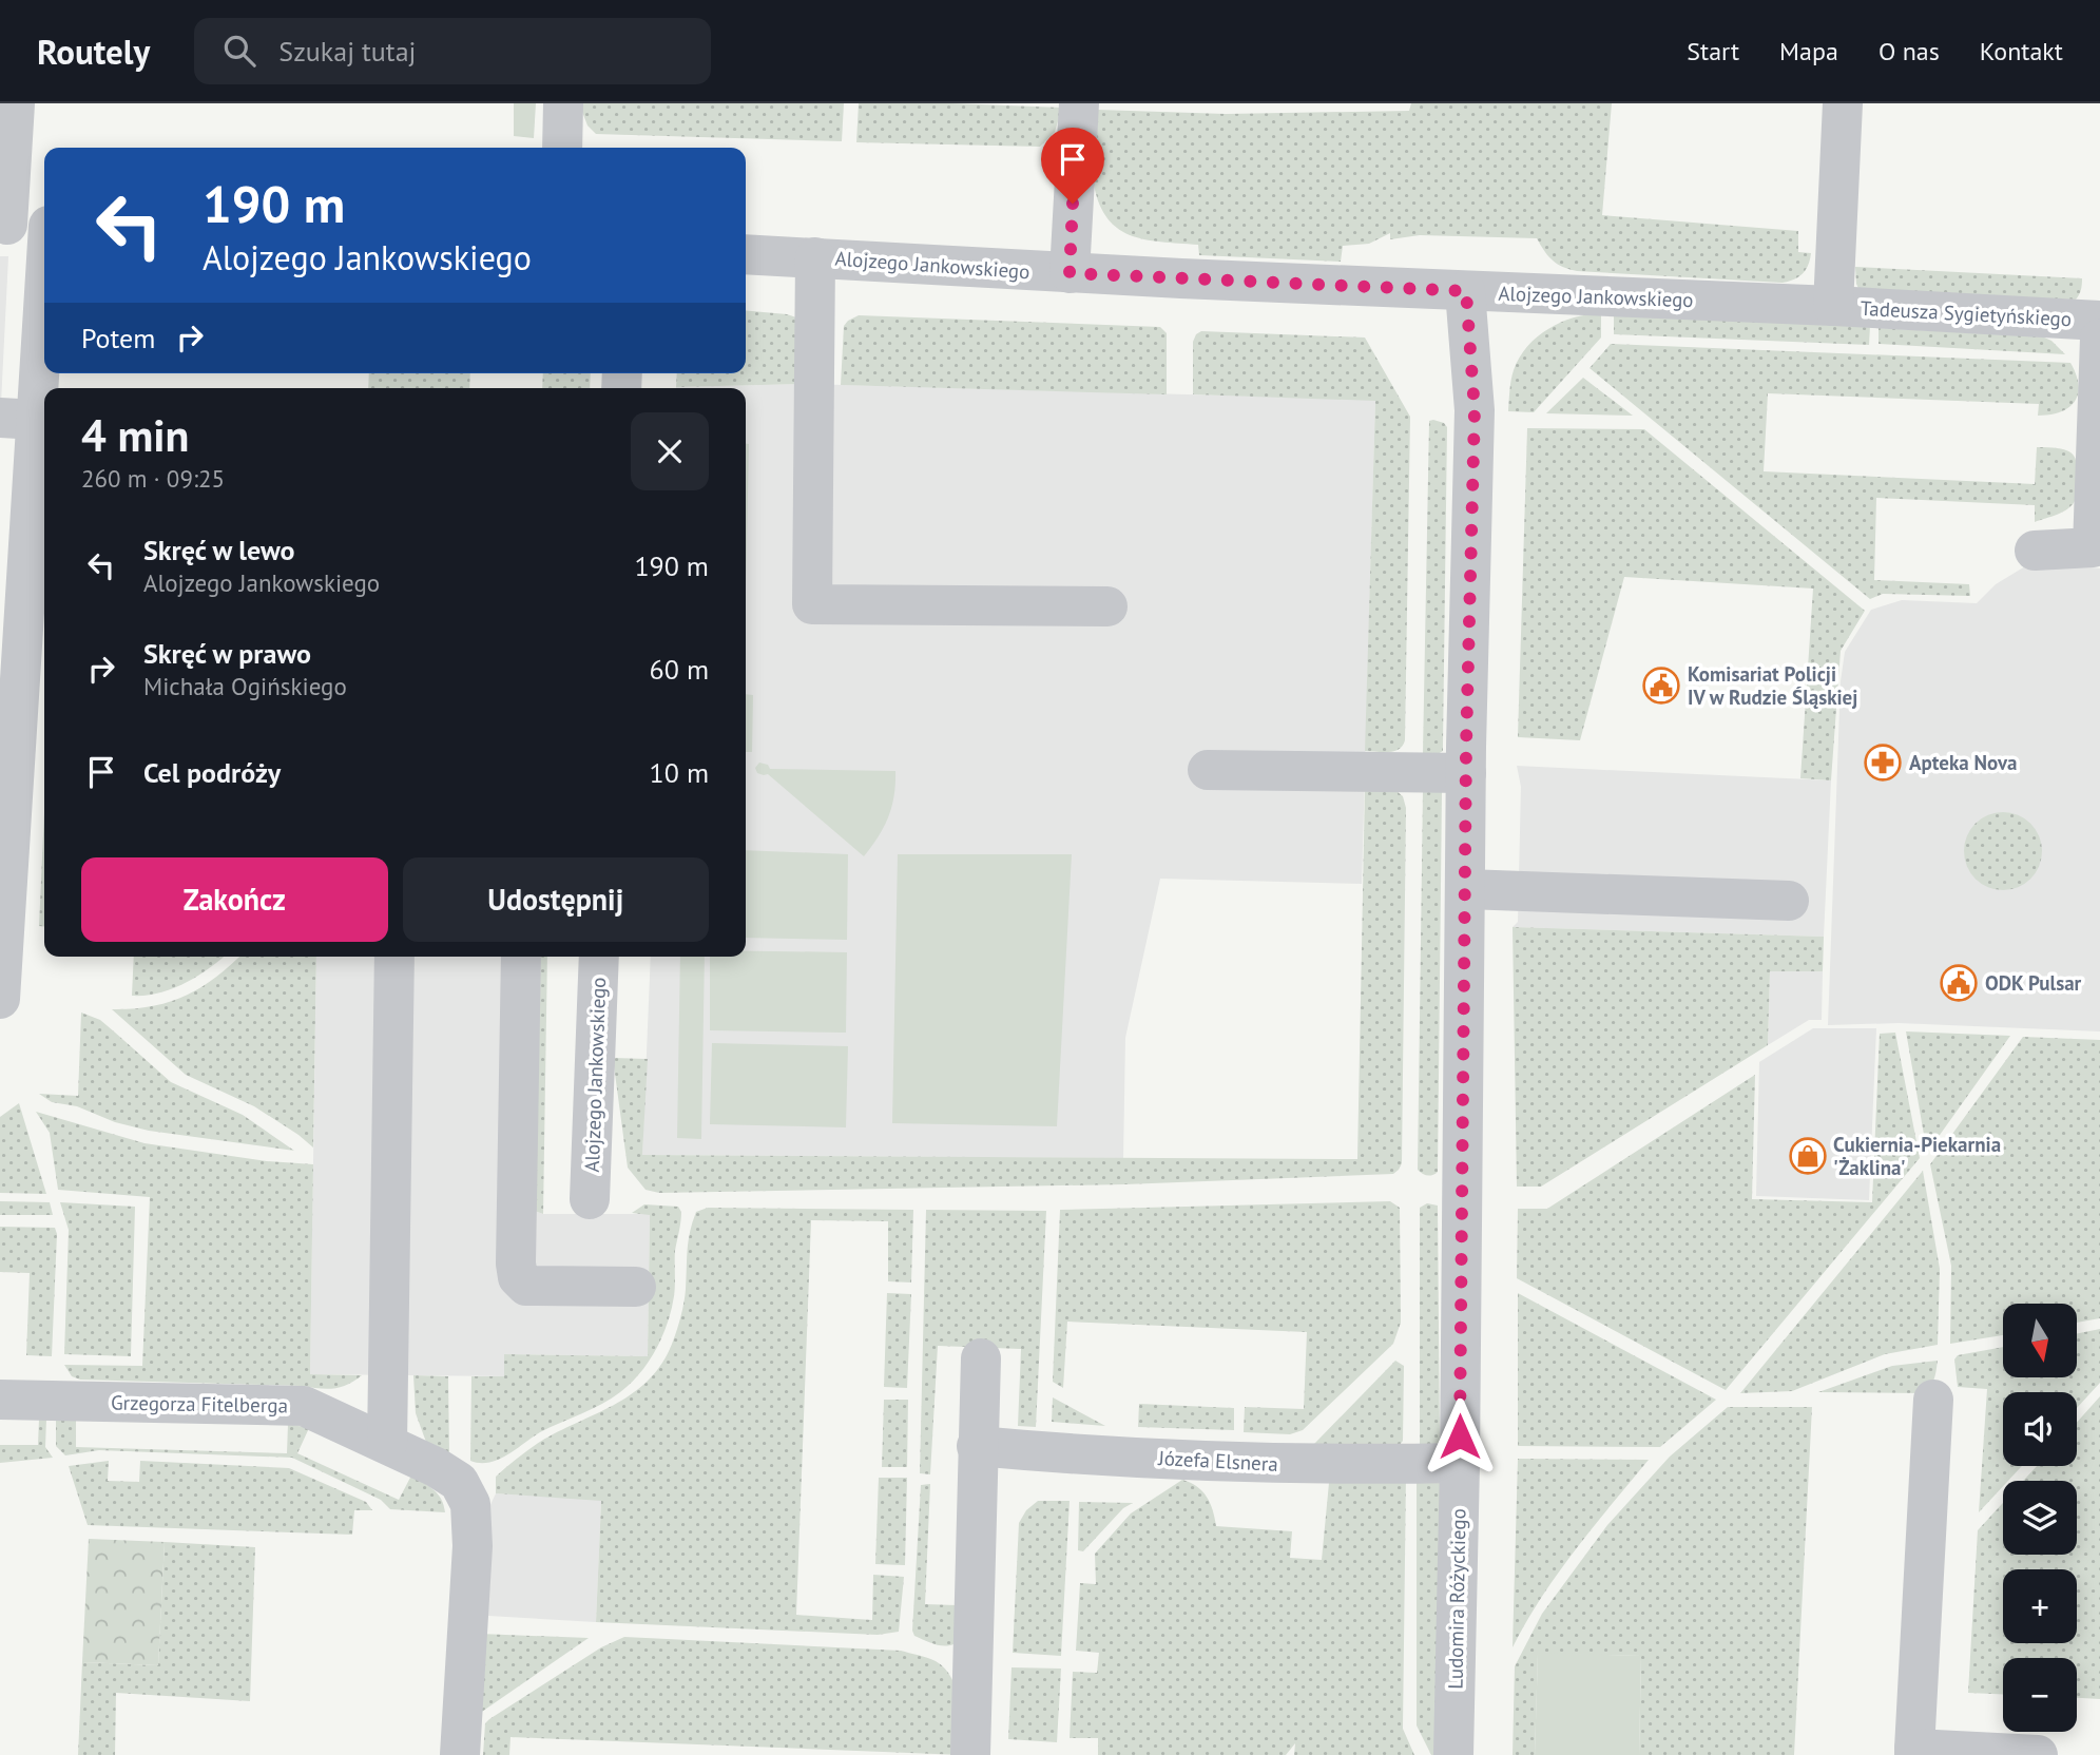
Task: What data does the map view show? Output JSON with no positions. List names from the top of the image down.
{
  "streets": {
    "street": [
      "Alojzego Jankowskiego",
      "Tadeusza Sygietyńskiego",
      "Grzegorza Fitelberga",
      "Józefa Elsnera",
      "Ludomira Różyckiego"
    ]
  },
  "crossings": [
    ["Alojzego Jankowskiego", "Tadeusza Sygietyńskiego"],
    ["Alojzego Jankowskiego", "Ludomira Różyckiego"],
    ["Józefa Elsnera", "Ludomira Różyckiego"]
  ],
  "places": {
    "public building": ["Komisariat Policji IV w Rudzie Śląskiej", "ODK Pulsar"],
    "pharmacy": ["Apteka Nova"],
    "shop": ["Cukiernia-Piekarnia 'Żaklina'"]
  },
  "north": "bottom",
  "page": {
    "header": "Routely",
    "search": "Szukaj tutaj",
    "nav": [
      "Start",
      "Mapa",
      "O nas",
      "Kontakt"
    ],
    "turn": ["190 m", "Alojzego Jankowskiego"],
    "then": "Potem",
    "heading": ["4 min", "260 m · 09:25"],
    "list": [
      {
        "name": "Skręć w lewo",
        "note": "Alojzego Jankowskiego",
        "value": "190 m"
      },
      {
        "name": "Skręć w prawo",
        "note": "Michała Ogińskiego",
        "value": "60 m"
      },
      {
        "name": "Cel podróży",
        "value": "10 m"
      }
    ],
    "buttons": ["Zakończ", "Udostępnij"],
    "map_buttons": ["+", "−"]
  }
}
